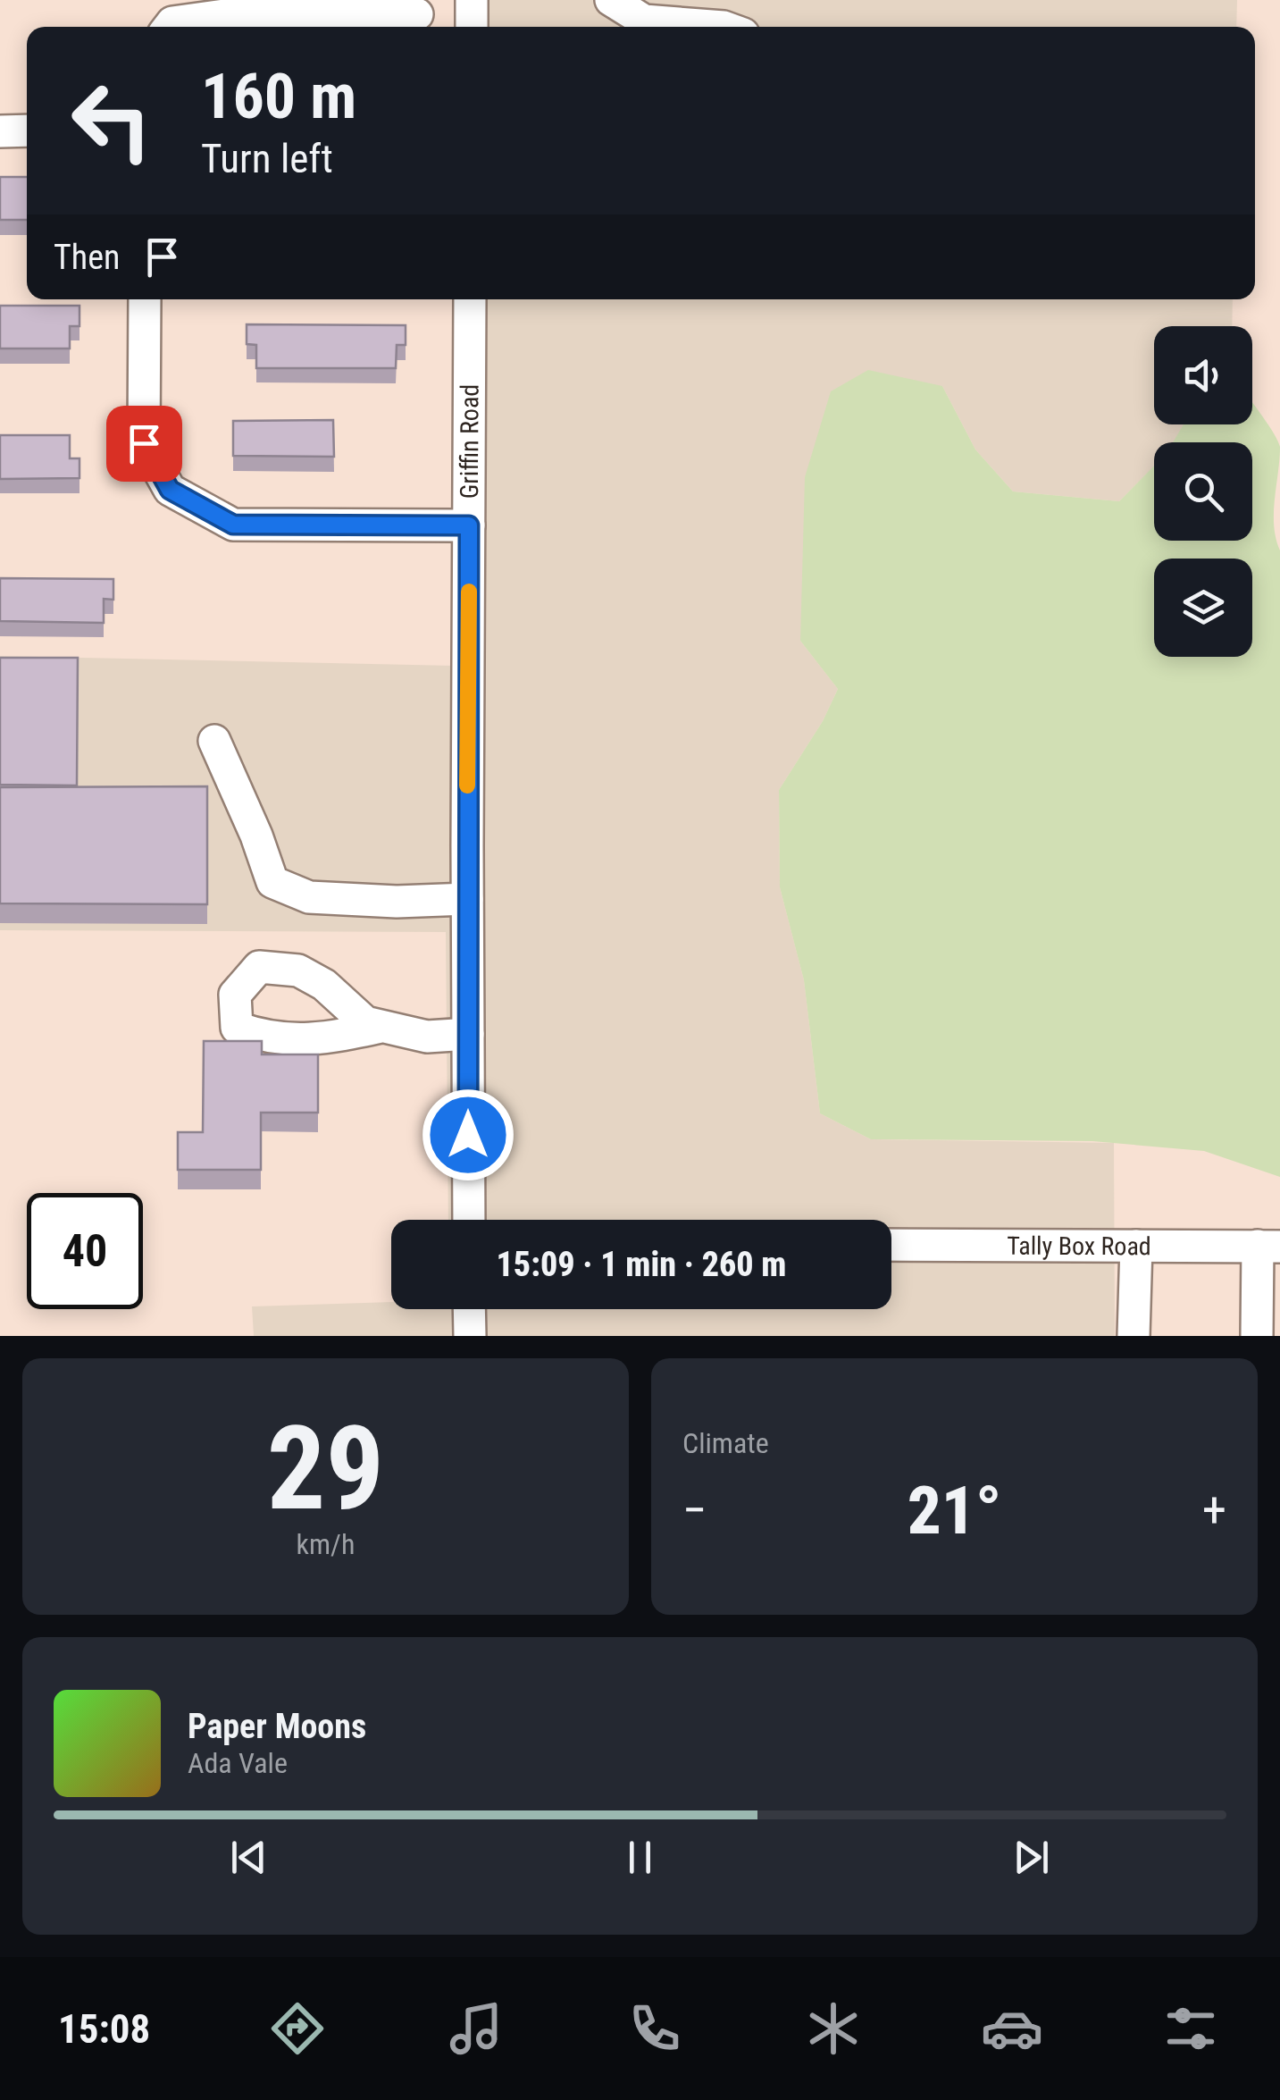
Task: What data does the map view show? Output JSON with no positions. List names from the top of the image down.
{
  "streets": {
    "street": ["Griffin Road", "Tally Box Road"]
  },
  "page": {
    "turn": ["160 m", "Turn left"],
    "then": "Then",
    "limit": "40",
    "trip": "15:09 · 1 min · 260 m",
    "tile": [
      ["29", "km/h"],
      "Climate"
    ],
    "heat": ["−", "21°", "+"],
    "song": ["Paper Moons", "Ada Vale"],
    "tabs": "15:08"
  }
}
